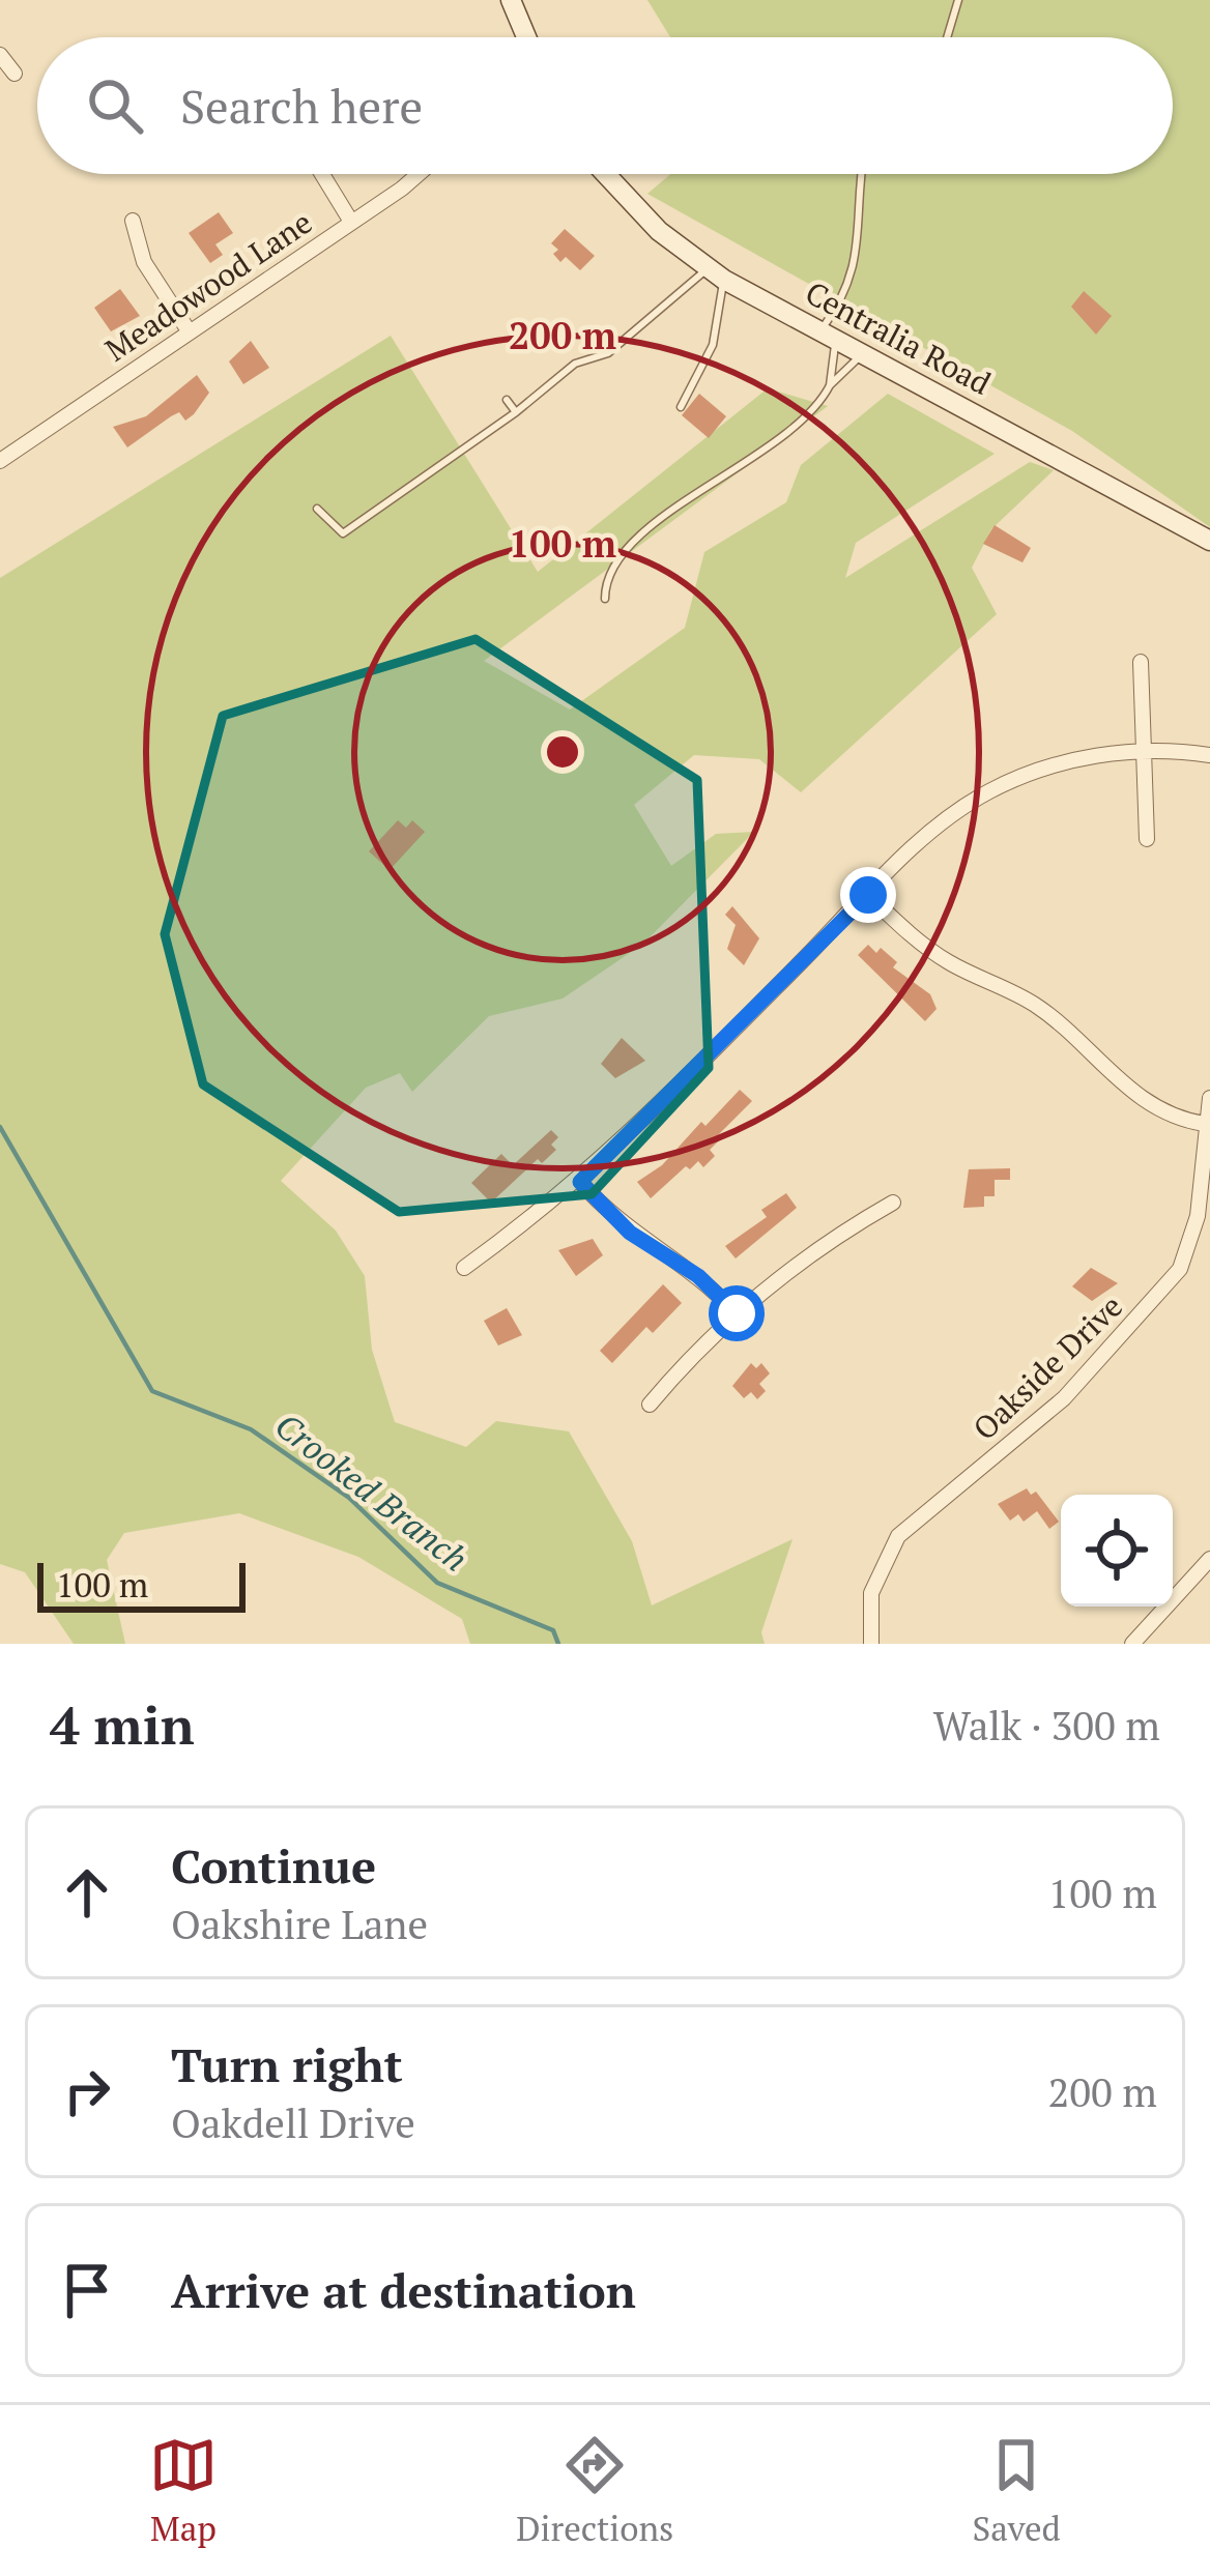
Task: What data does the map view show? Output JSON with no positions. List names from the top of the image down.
{
  "streets": {
    "main road": ["Centralia Road"],
    "street": ["Meadowood Lane", "Oakside Drive"]
  },
  "water": ["Crooked Branch"],
  "scale_bar": "100 m",
  "page": {
    "search": "Search here",
    "scale": "100 m",
    "heading": ["4 min", "Walk · 300 m"],
    "list": [
      ["Continue", "Oakshire Lane", "100 m"],
      ["Turn right", "Oakdell Drive", "200 m"],
      "Arrive at destination"
    ],
    "nav": ["Map", "Directions", "Saved"]
  },
  "rings": ["200 m", "100 m"]
}
